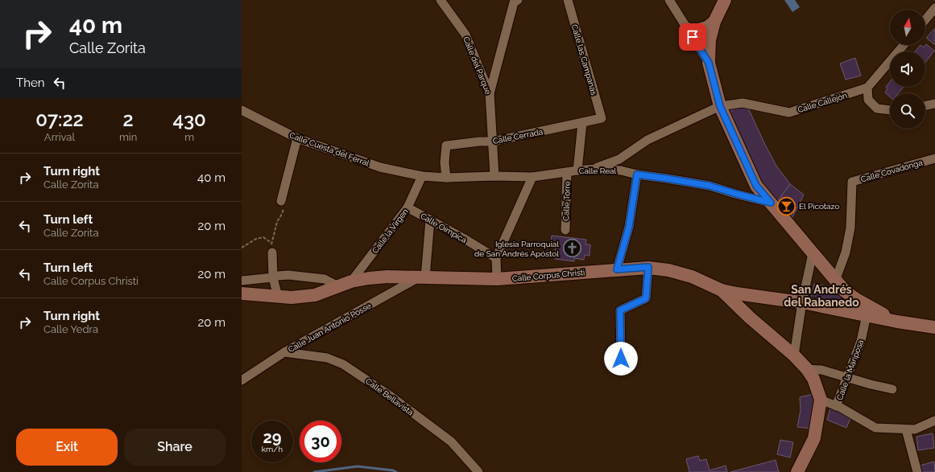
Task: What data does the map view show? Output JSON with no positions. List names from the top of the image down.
{
  "streets": {
    "main road": ["Calle Corpus Christi"],
    "street": [
      "Calle las Campanas",
      "Calle del Parque",
      "Calle Callejón",
      "Calle Cerrada",
      "Calle Cuesta del Ferral",
      "Calle Real",
      "Calle Covadonga",
      "Calle Torre",
      "Calle Oímpica",
      "Calle la Virgen",
      "Calle Juan Antonio Posse",
      "Calle la Mariposa",
      "Calle Bellavista"
    ]
  },
  "crossings": [
    ["Calle las Campanas", "Calle Cerrada"],
    ["Calle del Parque", "Calle Cerrada"],
    ["Calle del Parque", "Calle Real"],
    ["Calle Callejón", "Calle Real"],
    ["Calle Cerrada", "Calle Real"],
    ["Calle Cuesta del Ferral", "Calle Real"],
    ["Calle Cuesta del Ferral", "Calle la Virgen"],
    ["Calle Real", "Calle Torre"],
    ["Calle Real", "Calle la Virgen"],
    ["Calle Oímpica", "Calle la Virgen"],
    ["Calle la Virgen", "Calle Corpus Christi"],
    ["Calle Corpus Christi", "Calle Juan Antonio Posse"],
    ["Calle Corpus Christi", "Calle la Mariposa"],
    ["Calle Juan Antonio Posse", "Calle Bellavista"]
  ],
  "districts": ["San Andrés del Rabanedo"],
  "places": {
    "bar": ["El Picotazo"],
    "church": ["Iglesia Parroquial de San Andrés Apóstol"]
  },
  "north": "top",
  "page": {
    "turn": ["40 m", "Calle Zorita"],
    "then": "Then",
    "eta": [
      "07:22",
      "Arrival",
      "2",
      "min",
      "430",
      "m"
    ],
    "list": [
      {
        "name": "Turn right",
        "note": "Calle Zorita",
        "value": "40 m"
      },
      {
        "name": "Turn left",
        "note": "Calle Zorita",
        "value": "20 m"
      },
      {
        "name": "Turn left",
        "note": "Calle Corpus Christi",
        "value": "20 m"
      },
      {
        "name": "Turn right",
        "note": "Calle Yedra",
        "value": "20 m"
      }
    ],
    "speed": "29 km/h",
    "limit": "30",
    "buttons": ["Exit", "Share"]
  }
}
